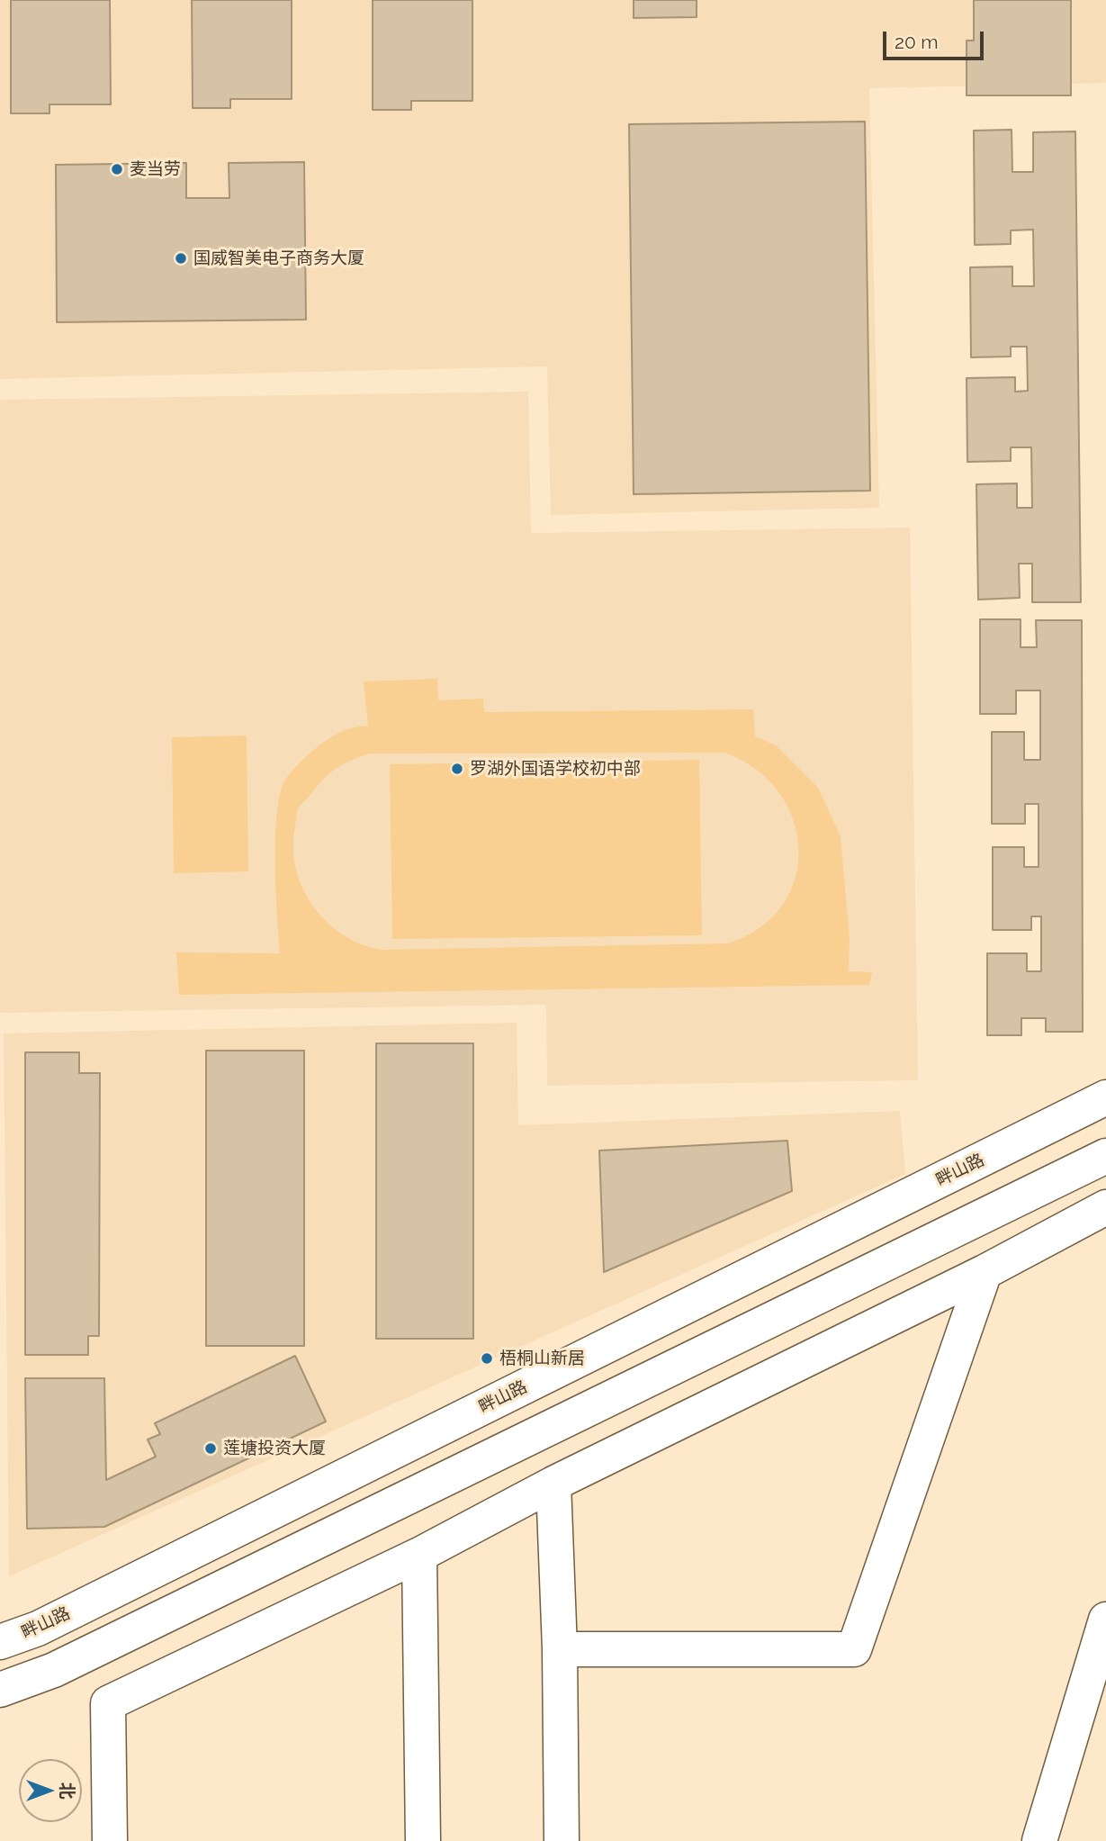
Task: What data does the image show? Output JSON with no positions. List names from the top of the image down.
{
  "streets": {
    "street": ["畔山路"]
  },
  "places": [
    "麦当劳",
    "国威智美电子商务大厦",
    "罗湖外国语学校初中部",
    "梧桐山新居",
    "莲塘投资大厦"
  ],
  "scale_bar": "20 m",
  "north": "right"
}
